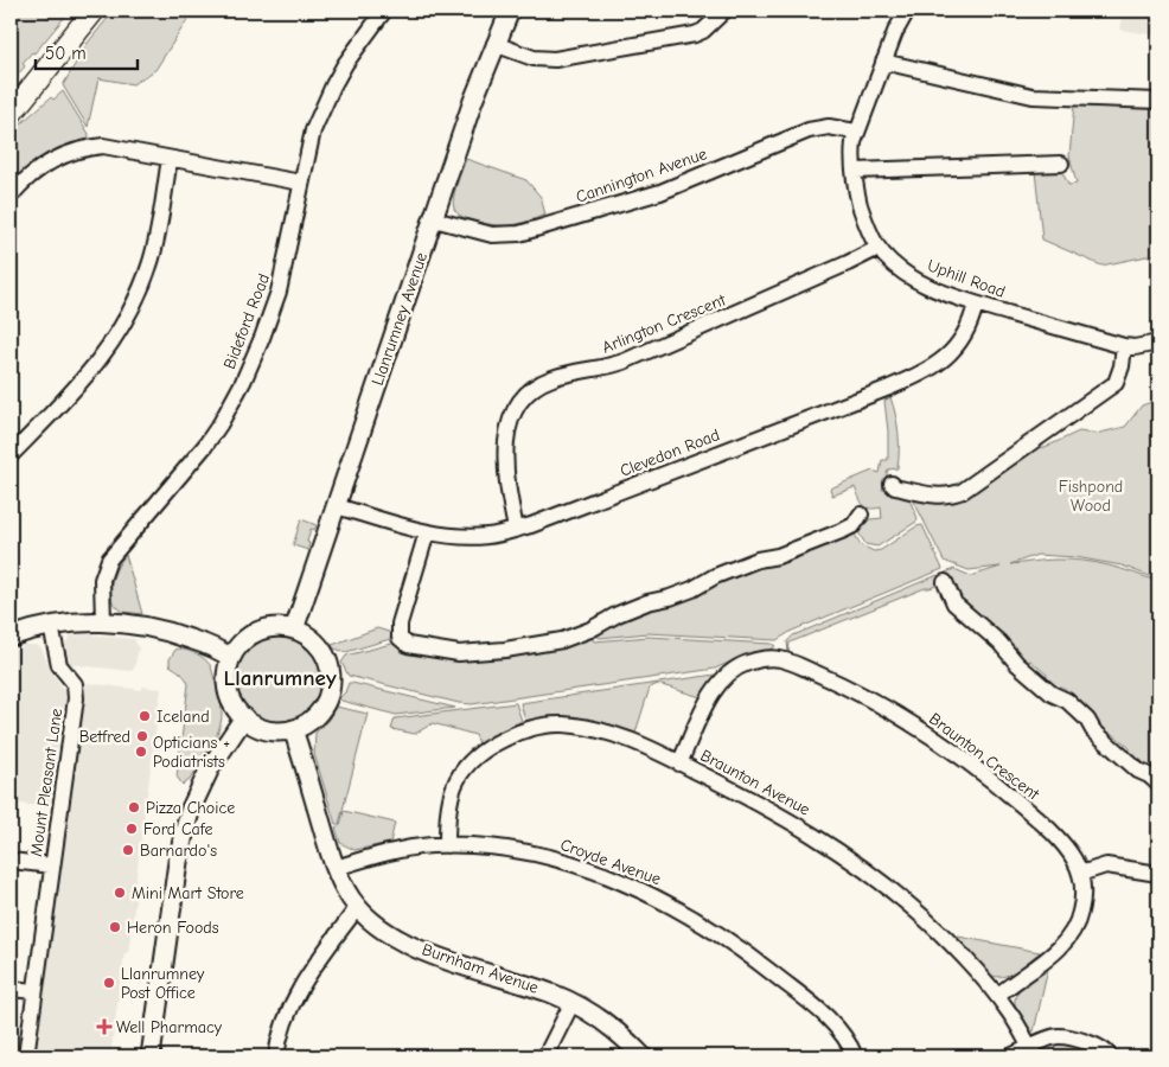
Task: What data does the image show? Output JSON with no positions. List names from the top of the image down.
{
  "streets": {
    "street": [
      "Cannington Avenue",
      "Uphill Road",
      "Llanrumney Avenue",
      "Bideford Road",
      "Arlington Crescent",
      "Clevedon Road",
      "Braunton Crescent",
      "Mount Pleasant Lane",
      "Braunton Avenue",
      "Croyde Avenue",
      "Burnham Avenue"
    ]
  },
  "crossings": [
    ["Cannington Avenue", "Uphill Road"],
    ["Cannington Avenue", "Llanrumney Avenue"],
    ["Uphill Road", "Arlington Crescent"],
    ["Uphill Road", "Clevedon Road"],
    ["Llanrumney Avenue", "Clevedon Road"],
    ["Llanrumney Avenue", "Burnham Avenue"],
    ["Arlington Crescent", "Clevedon Road"],
    ["Braunton Crescent", "Braunton Avenue"],
    ["Braunton Avenue", "Croyde Avenue"],
    ["Croyde Avenue", "Burnham Avenue"]
  ],
  "districts": ["Llanrumney"],
  "parks": ["Fishpond Wood"],
  "places": {
    "other": [
      "Iceland",
      "Betfred",
      "Opticians + Podiatrists",
      "Pizza Choice",
      "Ford Cafe",
      "Barnardo's",
      "Mini Mart Store",
      "Heron Foods",
      "Llanrumney Post Office"
    ],
    "health": ["Well Pharmacy"]
  },
  "scale_bar": "50 m"
}
